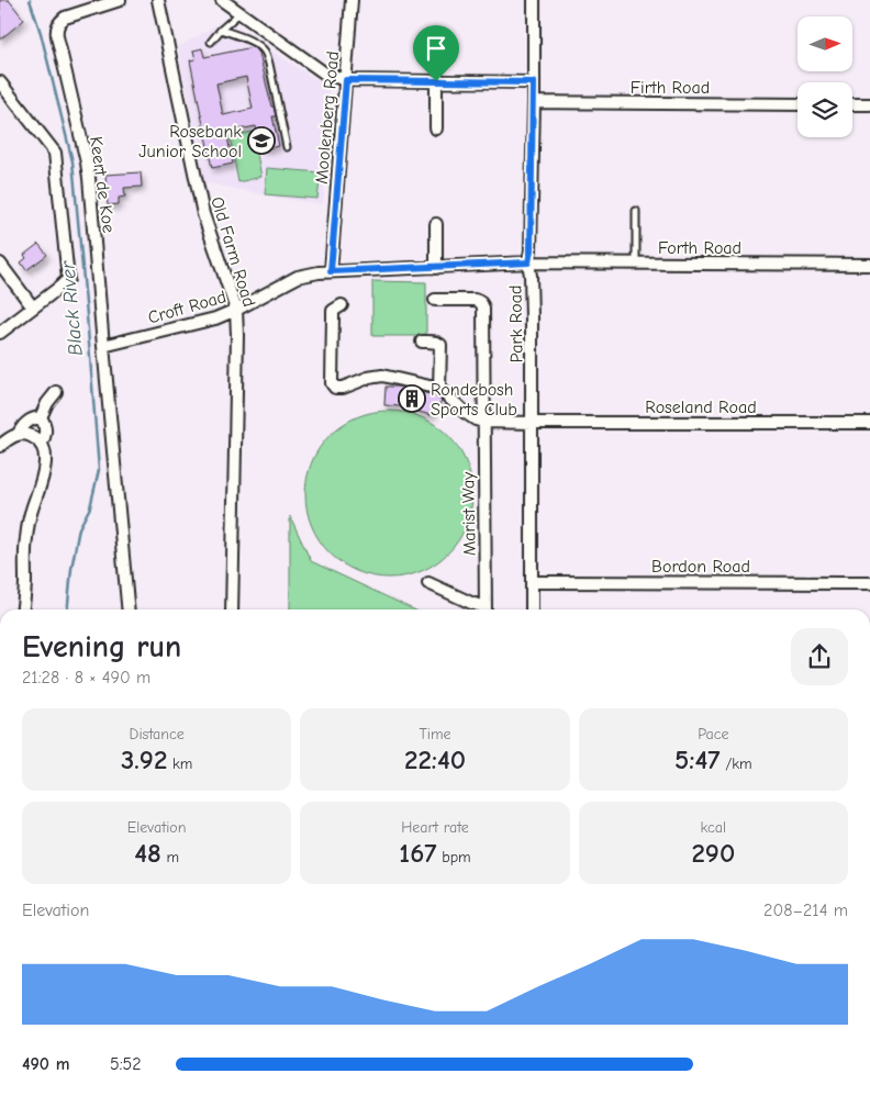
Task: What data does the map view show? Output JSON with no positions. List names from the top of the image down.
{
  "streets": {
    "street": [
      "Firth Road",
      "Moolenberg Road",
      "Keert de Koe",
      "Forth Road",
      "Old Farm Road",
      "Croft Road",
      "Park Road",
      "Roseland Road",
      "Marist Way",
      "Bordon Road"
    ]
  },
  "crossings": [
    ["Firth Road", "Park Road"],
    ["Moolenberg Road", "Croft Road"],
    ["Keert de Koe", "Croft Road"],
    ["Forth Road", "Croft Road"],
    ["Forth Road", "Park Road"],
    ["Old Farm Road", "Croft Road"],
    ["Croft Road", "Park Road"],
    ["Park Road", "Roseland Road"],
    ["Park Road", "Bordon Road"],
    ["Roseland Road", "Marist Way"]
  ],
  "water": ["Black River"],
  "places": {
    "school or university": ["Rosebank Junior School"],
    "building": ["Rondebosh Sports Club"]
  },
  "north": "right",
  "page": {
    "heading": ["Evening run", "21:28 · 8 × 490 m"],
    "stats": [
      ["Distance", "3.92 km"],
      ["Time", "22:40"],
      ["Pace", "5:47 /km"],
      ["Elevation", "48 m"],
      ["Heart rate", "167 bpm"],
      ["kcal", "290"]
    ],
    "chart": ["Elevation", "208–214 m"],
    "list": [
      {
        "name": "490 m",
        "note": "5:52"
      }
    ]
  }
}
